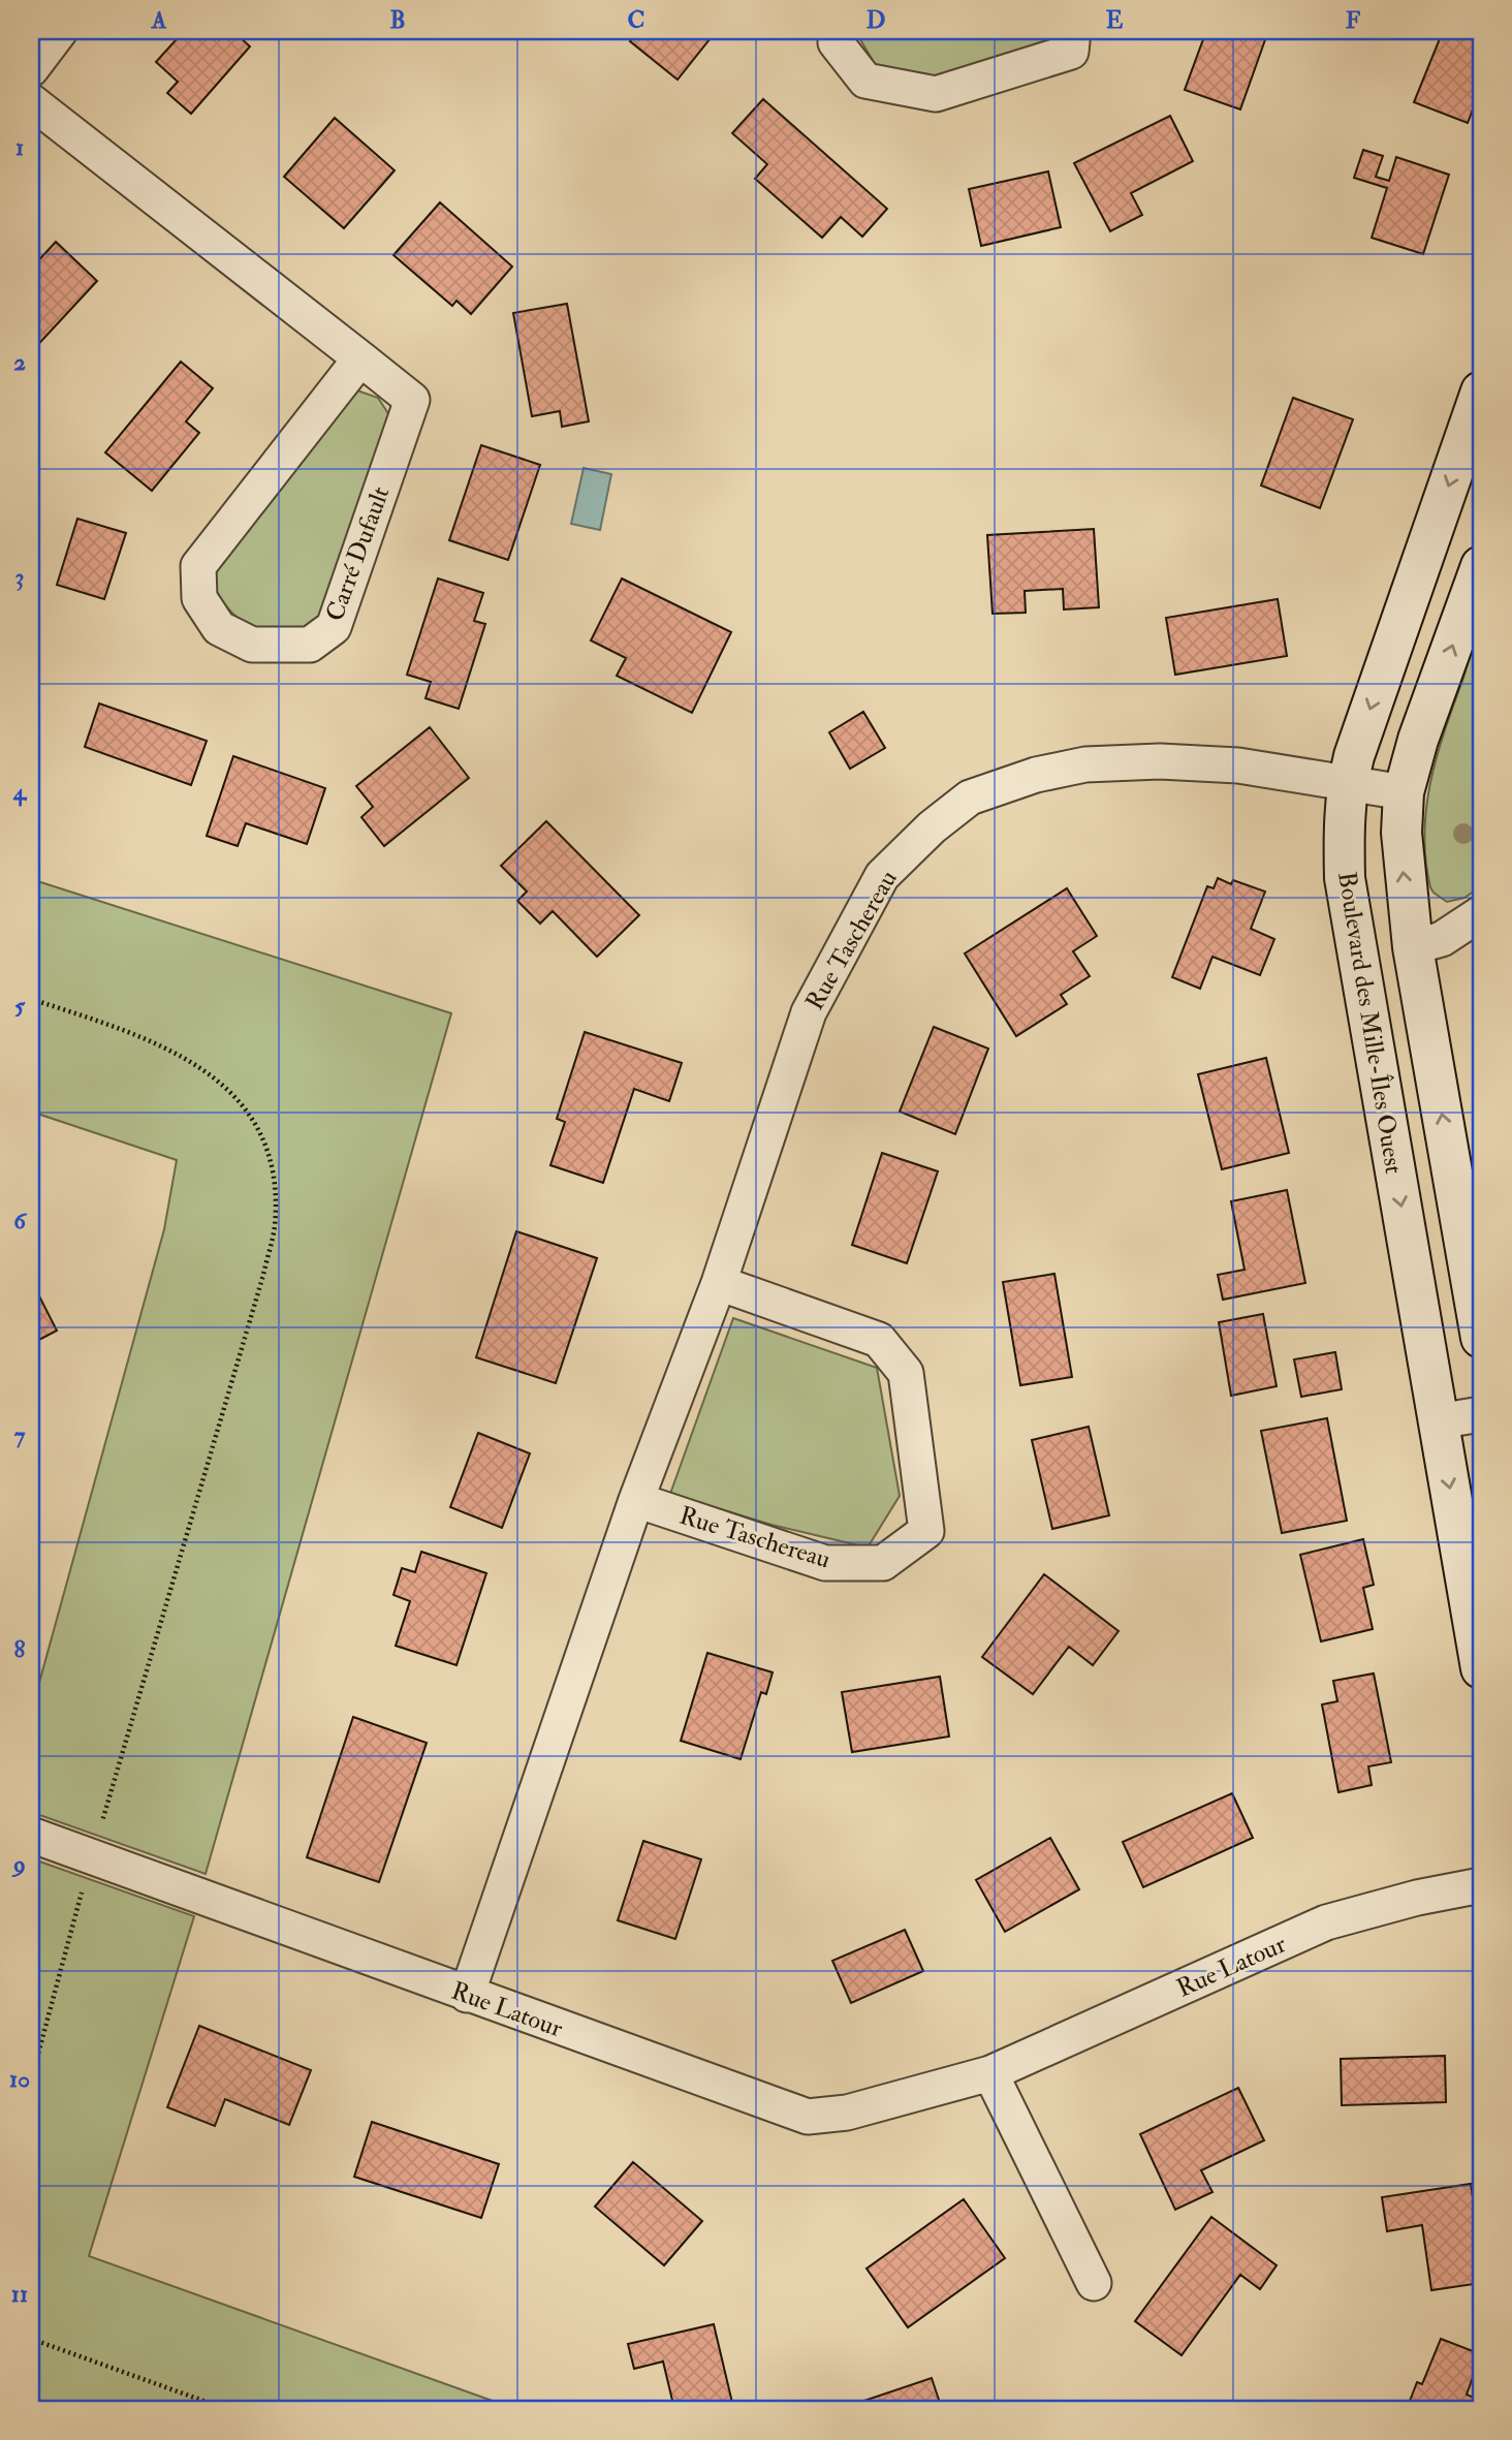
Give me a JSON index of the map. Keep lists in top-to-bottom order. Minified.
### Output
{"streets":{"street":["Carré Dufault","Rue Taschereau","Boulevard des Mille-Îles Ouest","Rue Latour"]},"crossings":[["Rue Taschereau","Boulevard des Mille-Îles Ouest"],["Rue Taschereau","Rue Latour"]],"grid":{"columns":["A","B","C","D","E","F"],"rows":["1","2","3","4","5","6","7","8","9","10","11"]}}
